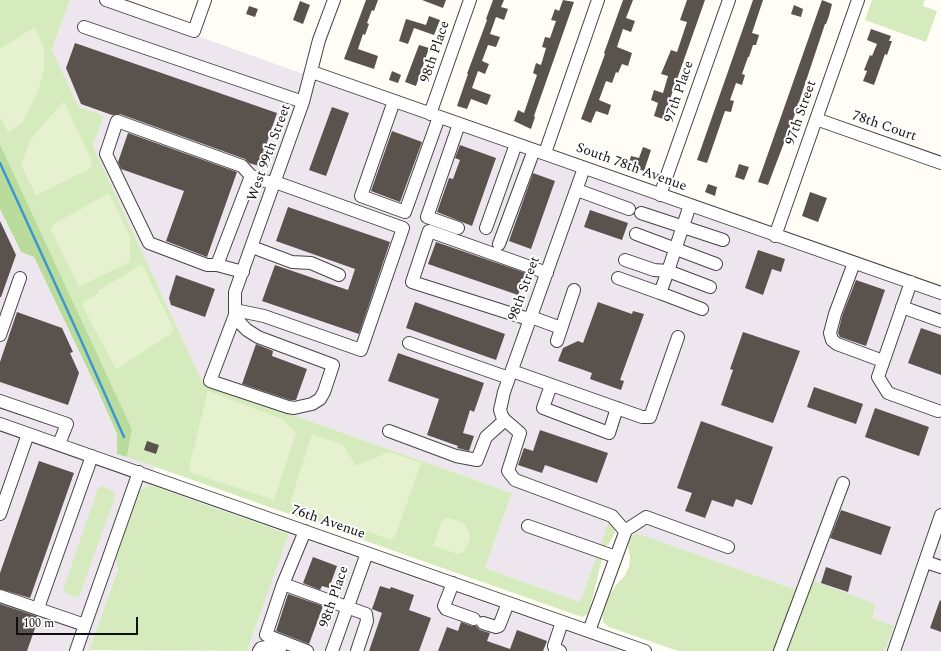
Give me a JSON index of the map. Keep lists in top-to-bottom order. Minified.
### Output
{"streets":{"street":["98th Place","97th Place","97th Street","78th Court","West 99th Street","South 78th Avenue","98th Street","76th Avenue"]},"crossings":[["98th Place","South 78th Avenue"],["98th Place","76th Avenue"],["97th Place","South 78th Avenue"],["97th Street","78th Court"],["97th Street","South 78th Avenue"],["West 99th Street","South 78th Avenue"],["South 78th Avenue","98th Street"]],"scale_bar":"100 m"}
